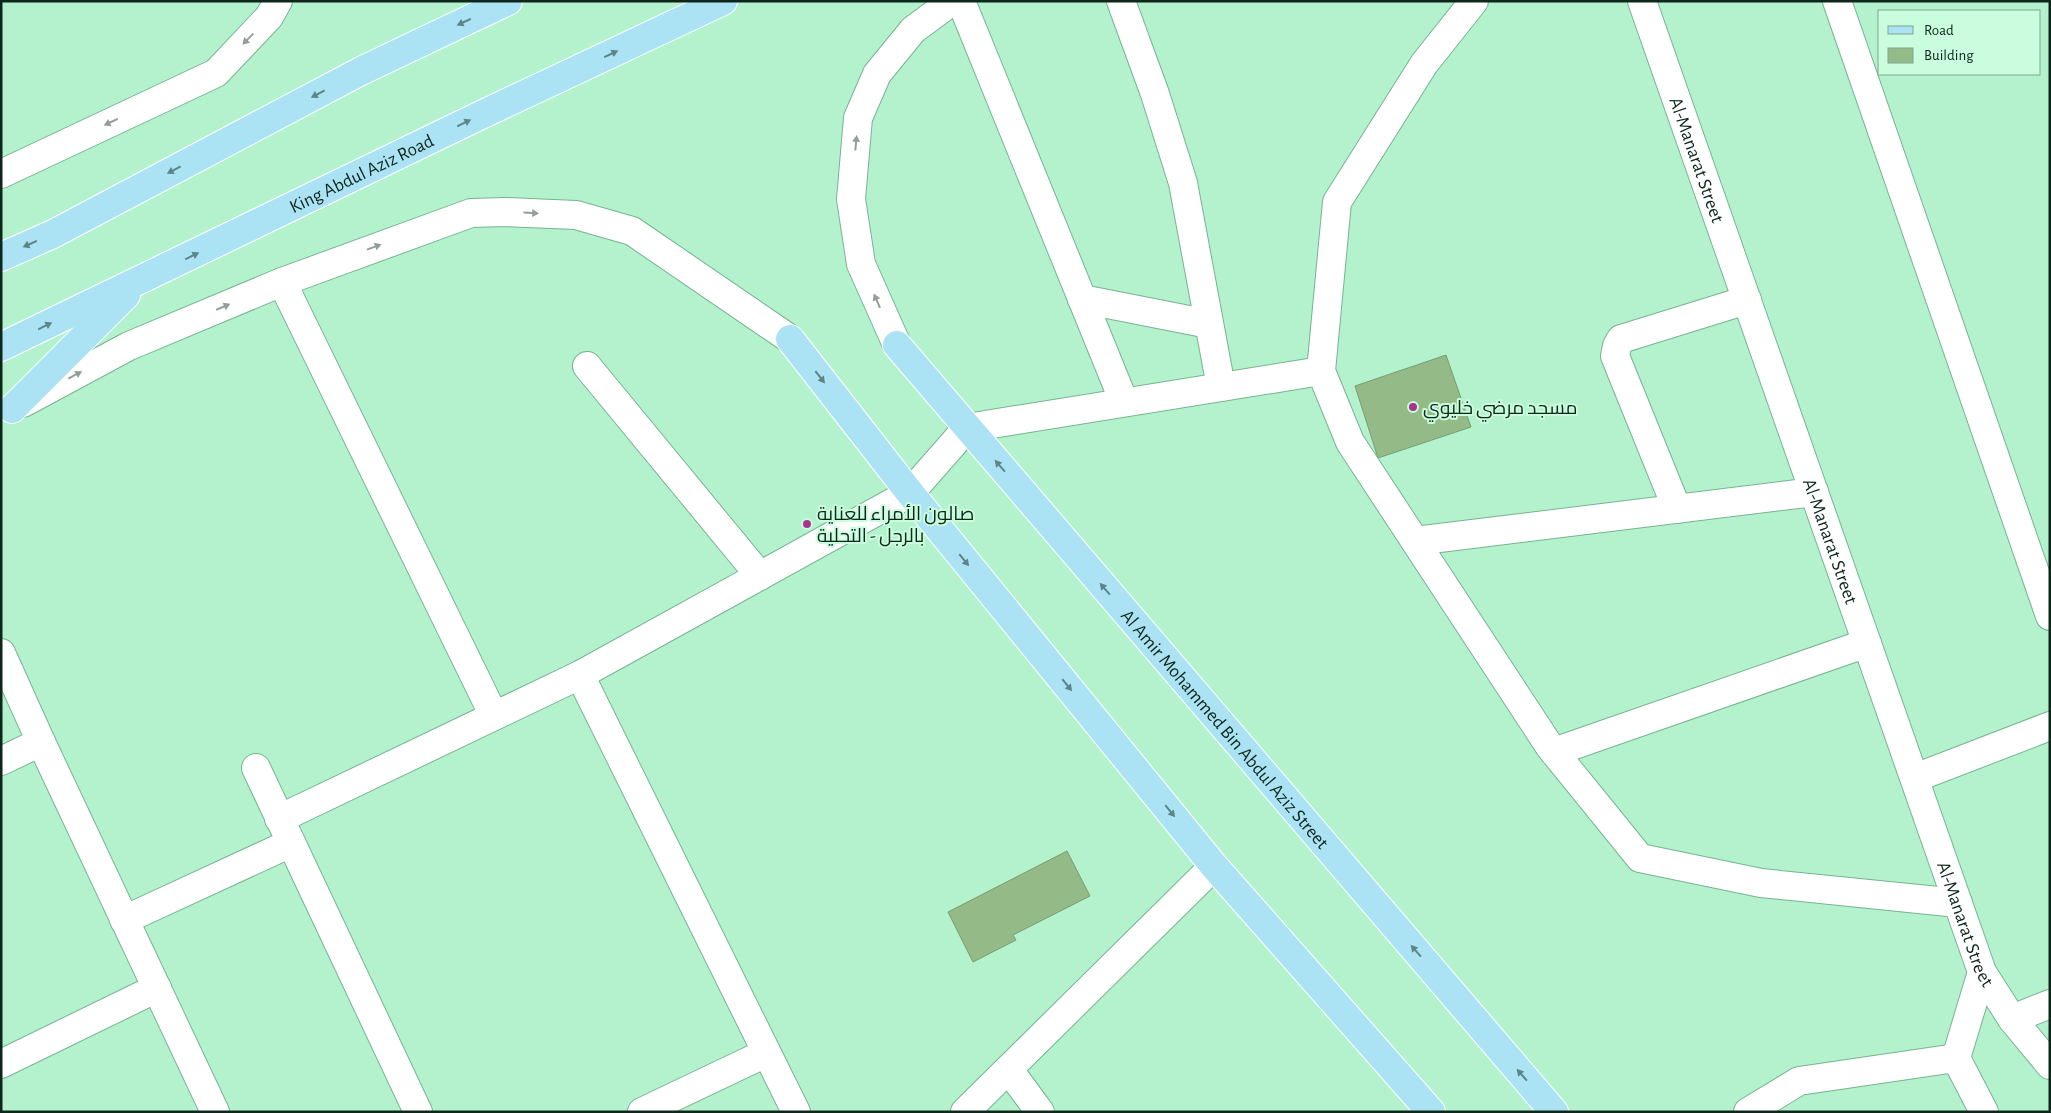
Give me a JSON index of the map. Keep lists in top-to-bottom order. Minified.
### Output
{"streets":{"main road":["King Abdul Aziz Road","Al Amir Mohammed Bin Abdul Aziz Street"],"street":["Al-Manarat Street"]},"places":["مسجد مرضي خليوي","صالون الأمراء للعناية بالرجل - التحلية"],"legend":["Road","Building"]}
